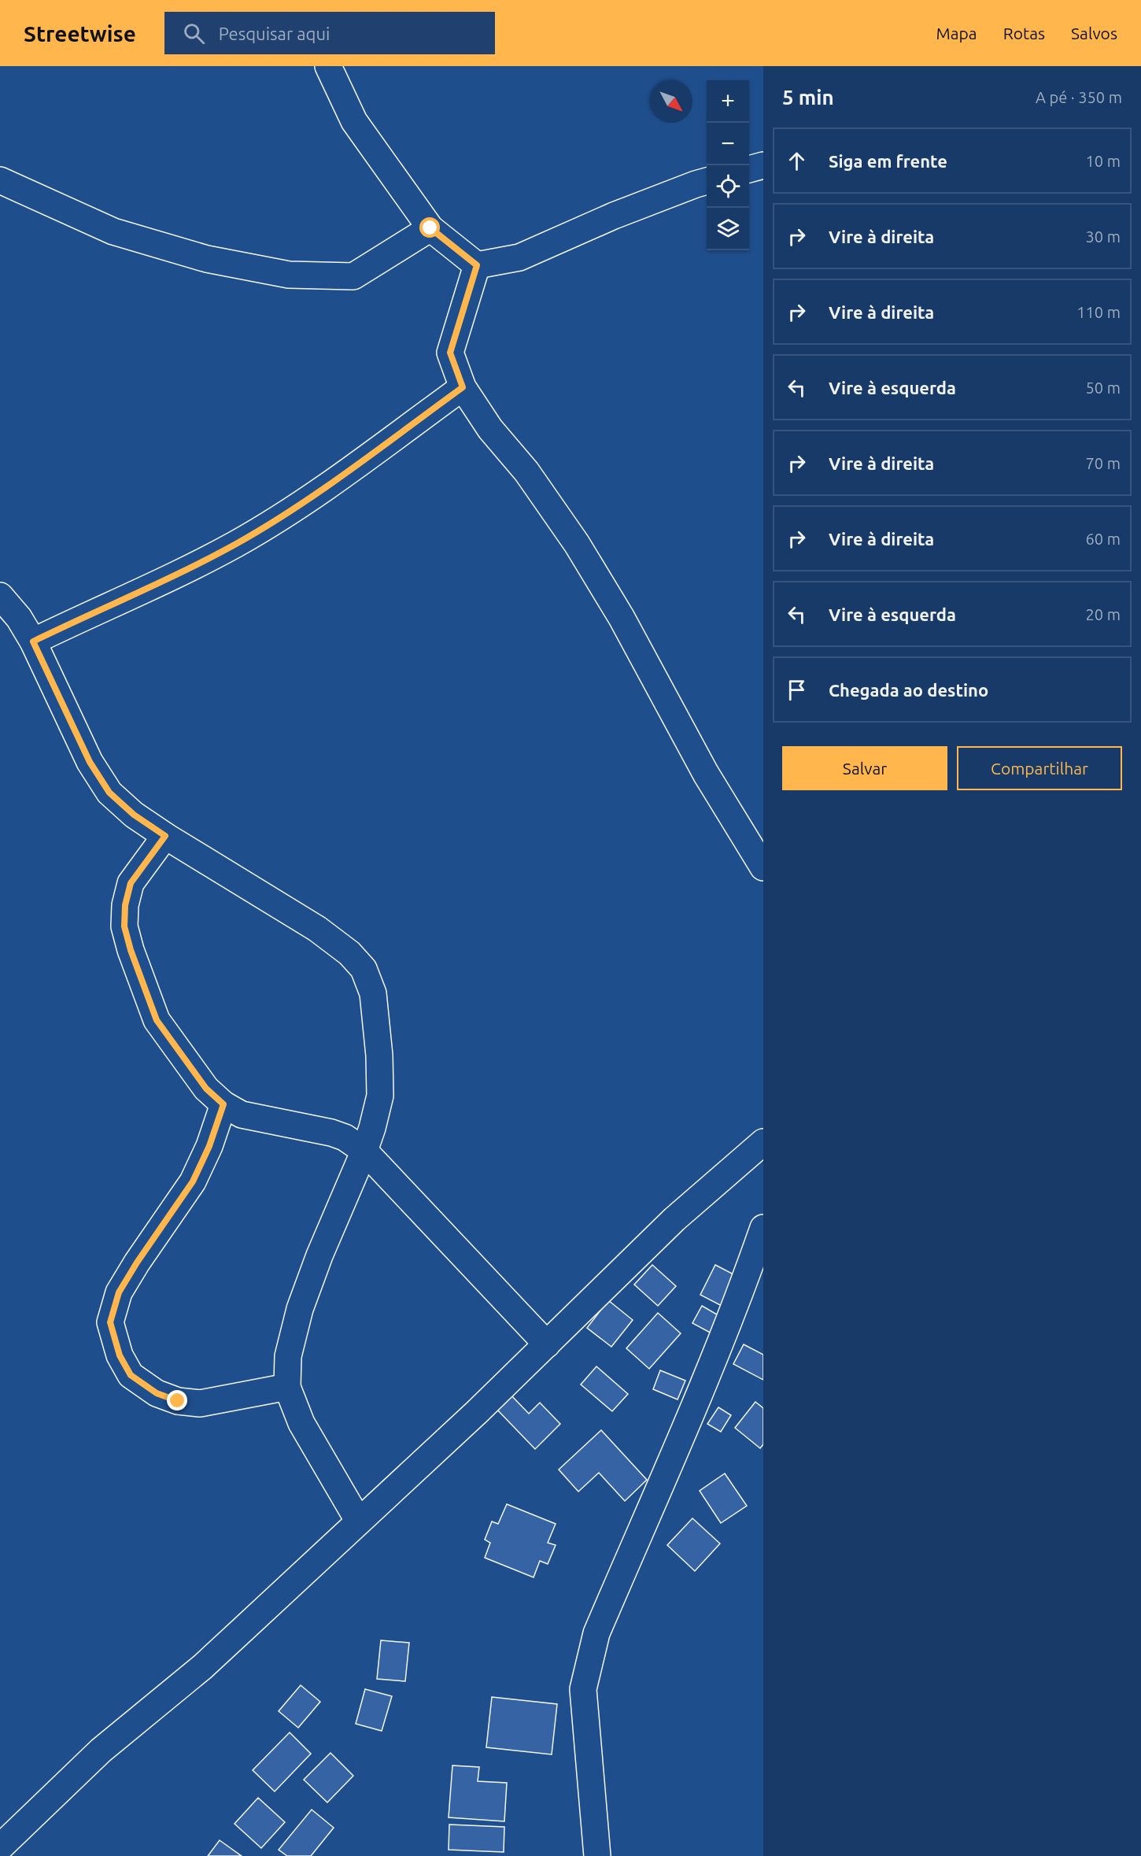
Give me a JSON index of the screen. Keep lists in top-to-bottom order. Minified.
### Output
{"north":"bottom right","page":{"header":"Streetwise","search":"Pesquisar aqui","nav":["Mapa","Rotas","Salvos"],"heading":["5 min","A pé · 350 m"],"map_buttons":["+","−"],"list":[["Siga em frente","10 m"],["Vire à direita","30 m"],["Vire à direita","110 m"],["Vire à esquerda","50 m"],["Vire à direita","70 m"],["Vire à direita","60 m"],["Vire à esquerda","20 m"],"Chegada ao destino"],"buttons":["Salvar","Compartilhar"]}}
